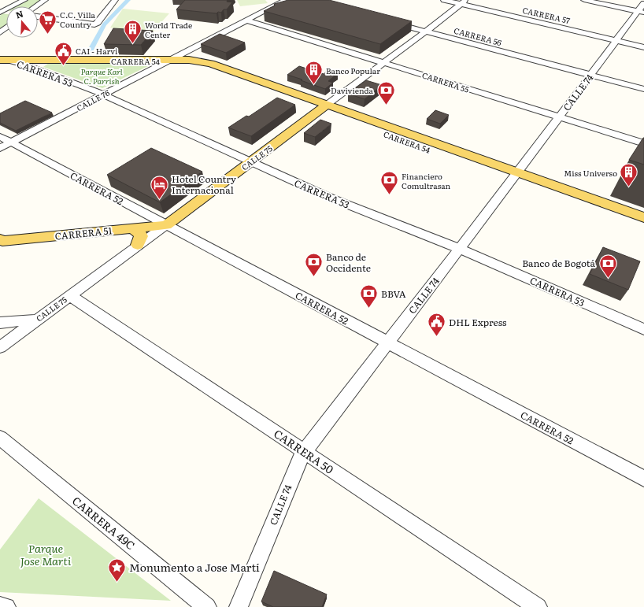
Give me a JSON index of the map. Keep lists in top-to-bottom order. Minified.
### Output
{"streets":{"main road":["CARRERA 54","CALLE 75","CARRERA 51"],"street":["CARRERA 57","CARRERA 56","CARRERA 53","CARRERA 55","CALLE 74","CALLE 76","CARRERA 52","CARRERA 50","CARRERA 49C"]},"crossings":[["CARRERA 57","CALLE 74"],["CARRERA 57","CALLE 75"],["CARRERA 56","CALLE 74"],["CARRERA 56","CALLE 75"],["CARRERA 54","CARRERA 53"],["CARRERA 54","CALLE 74"],["CARRERA 54","CALLE 76"],["CARRERA 54","CALLE 75"],["CARRERA 53","CALLE 74"],["CARRERA 53","CALLE 76"],["CARRERA 53","CALLE 75"],["CARRERA 55","CALLE 74"],["CARRERA 55","CALLE 76"],["CARRERA 55","CALLE 75"],["CALLE 74","CARRERA 52"],["CALLE 74","CARRERA 50"],["CALLE 76","CARRERA 52"],["CALLE 75","CARRERA 52"],["CALLE 75","CARRERA 51"],["CALLE 75","CARRERA 50"],["CARRERA 52","CARRERA 51"]],"parks":["Parque Karl C. Parrish","Parque Jose Marti"],"places":{"supermarket":["C.C. Villa Country"],"building":["World Trade Center","Banco Popular","Miss Universo"],"public building":["CAI - Harvi","DHL Express"],"bank":["Davivienda","Financiero Comultrasan","Banco de Occidente","Banco de Bogotá","BBVA"],"hotel":["Hotel Country Internacional"],"place":["Monumento a Jose Martí"]},"north":"top"}
